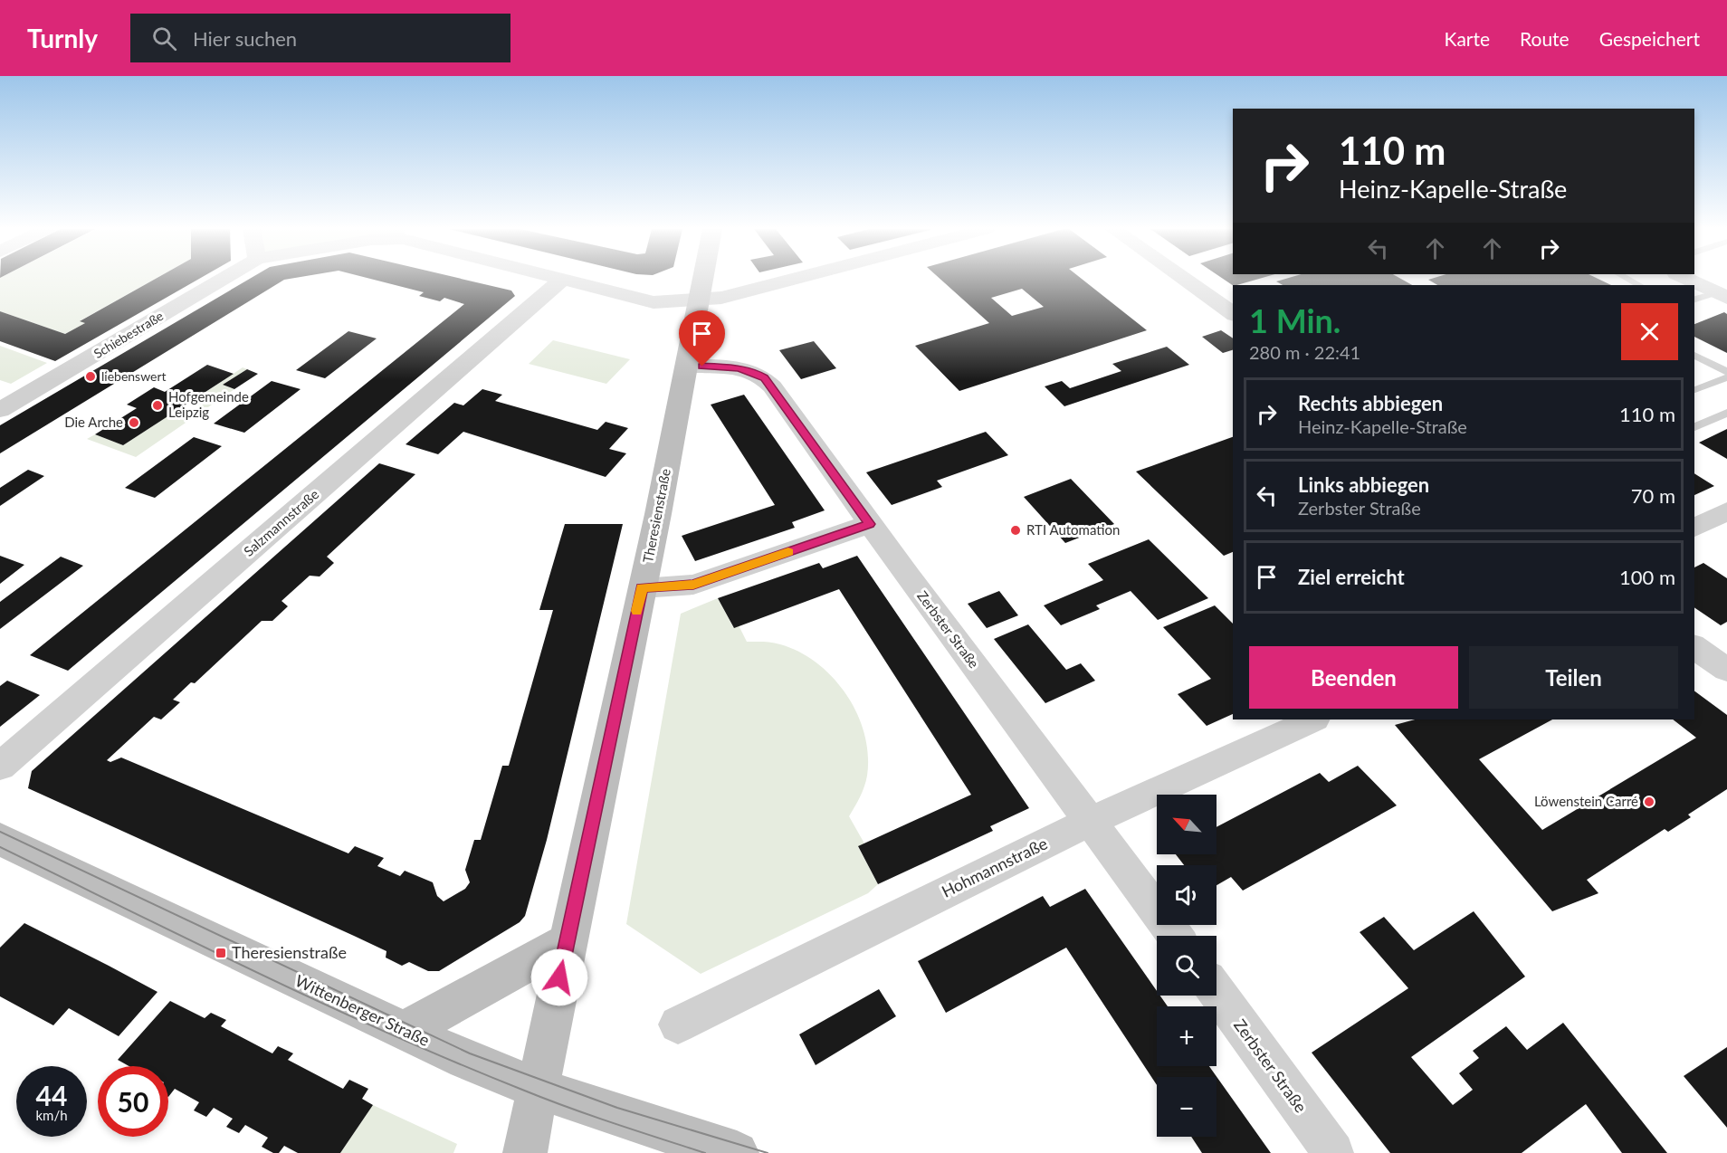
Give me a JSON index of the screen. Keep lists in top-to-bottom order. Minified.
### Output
{"streets":{"main road":["Theresienstraße","Wittenberger Straße"],"street":["Schiebestraße","Salzmannstraße","Zerbster Straße","Hohmannstraße"]},"crossings":[["Schiebestraße","Theresienstraße"],["Schiebestraße","Salzmannstraße"],["Theresienstraße","Zerbster Straße"],["Theresienstraße","Wittenberger Straße"],["Zerbster Straße","Hohmannstraße"]],"places":{"other":["liebenswert","Hofgemeinde Leipzig","Die Arche","RTI Automation","Löwenstein Carré"],"transit":["Theresienstraße"]},"north":"top left","page":{"header":"Turnly","search":"Hier suchen","nav":["Karte","Route","Gespeichert"],"turn":["110 m","Heinz-Kapelle-Straße"],"heading":["1 Min.","280 m · 22:41"],"list":[{"name":"Rechts abbiegen","note":"Heinz-Kapelle-Straße","value":"110 m"},{"name":"Links abbiegen","note":"Zerbster Straße","value":"70 m"},{"name":"Ziel erreicht","value":"100 m"}],"buttons":["Beenden","Teilen"],"map_buttons":["+","−"],"speed":"44 km/h","limit":"50"}}
